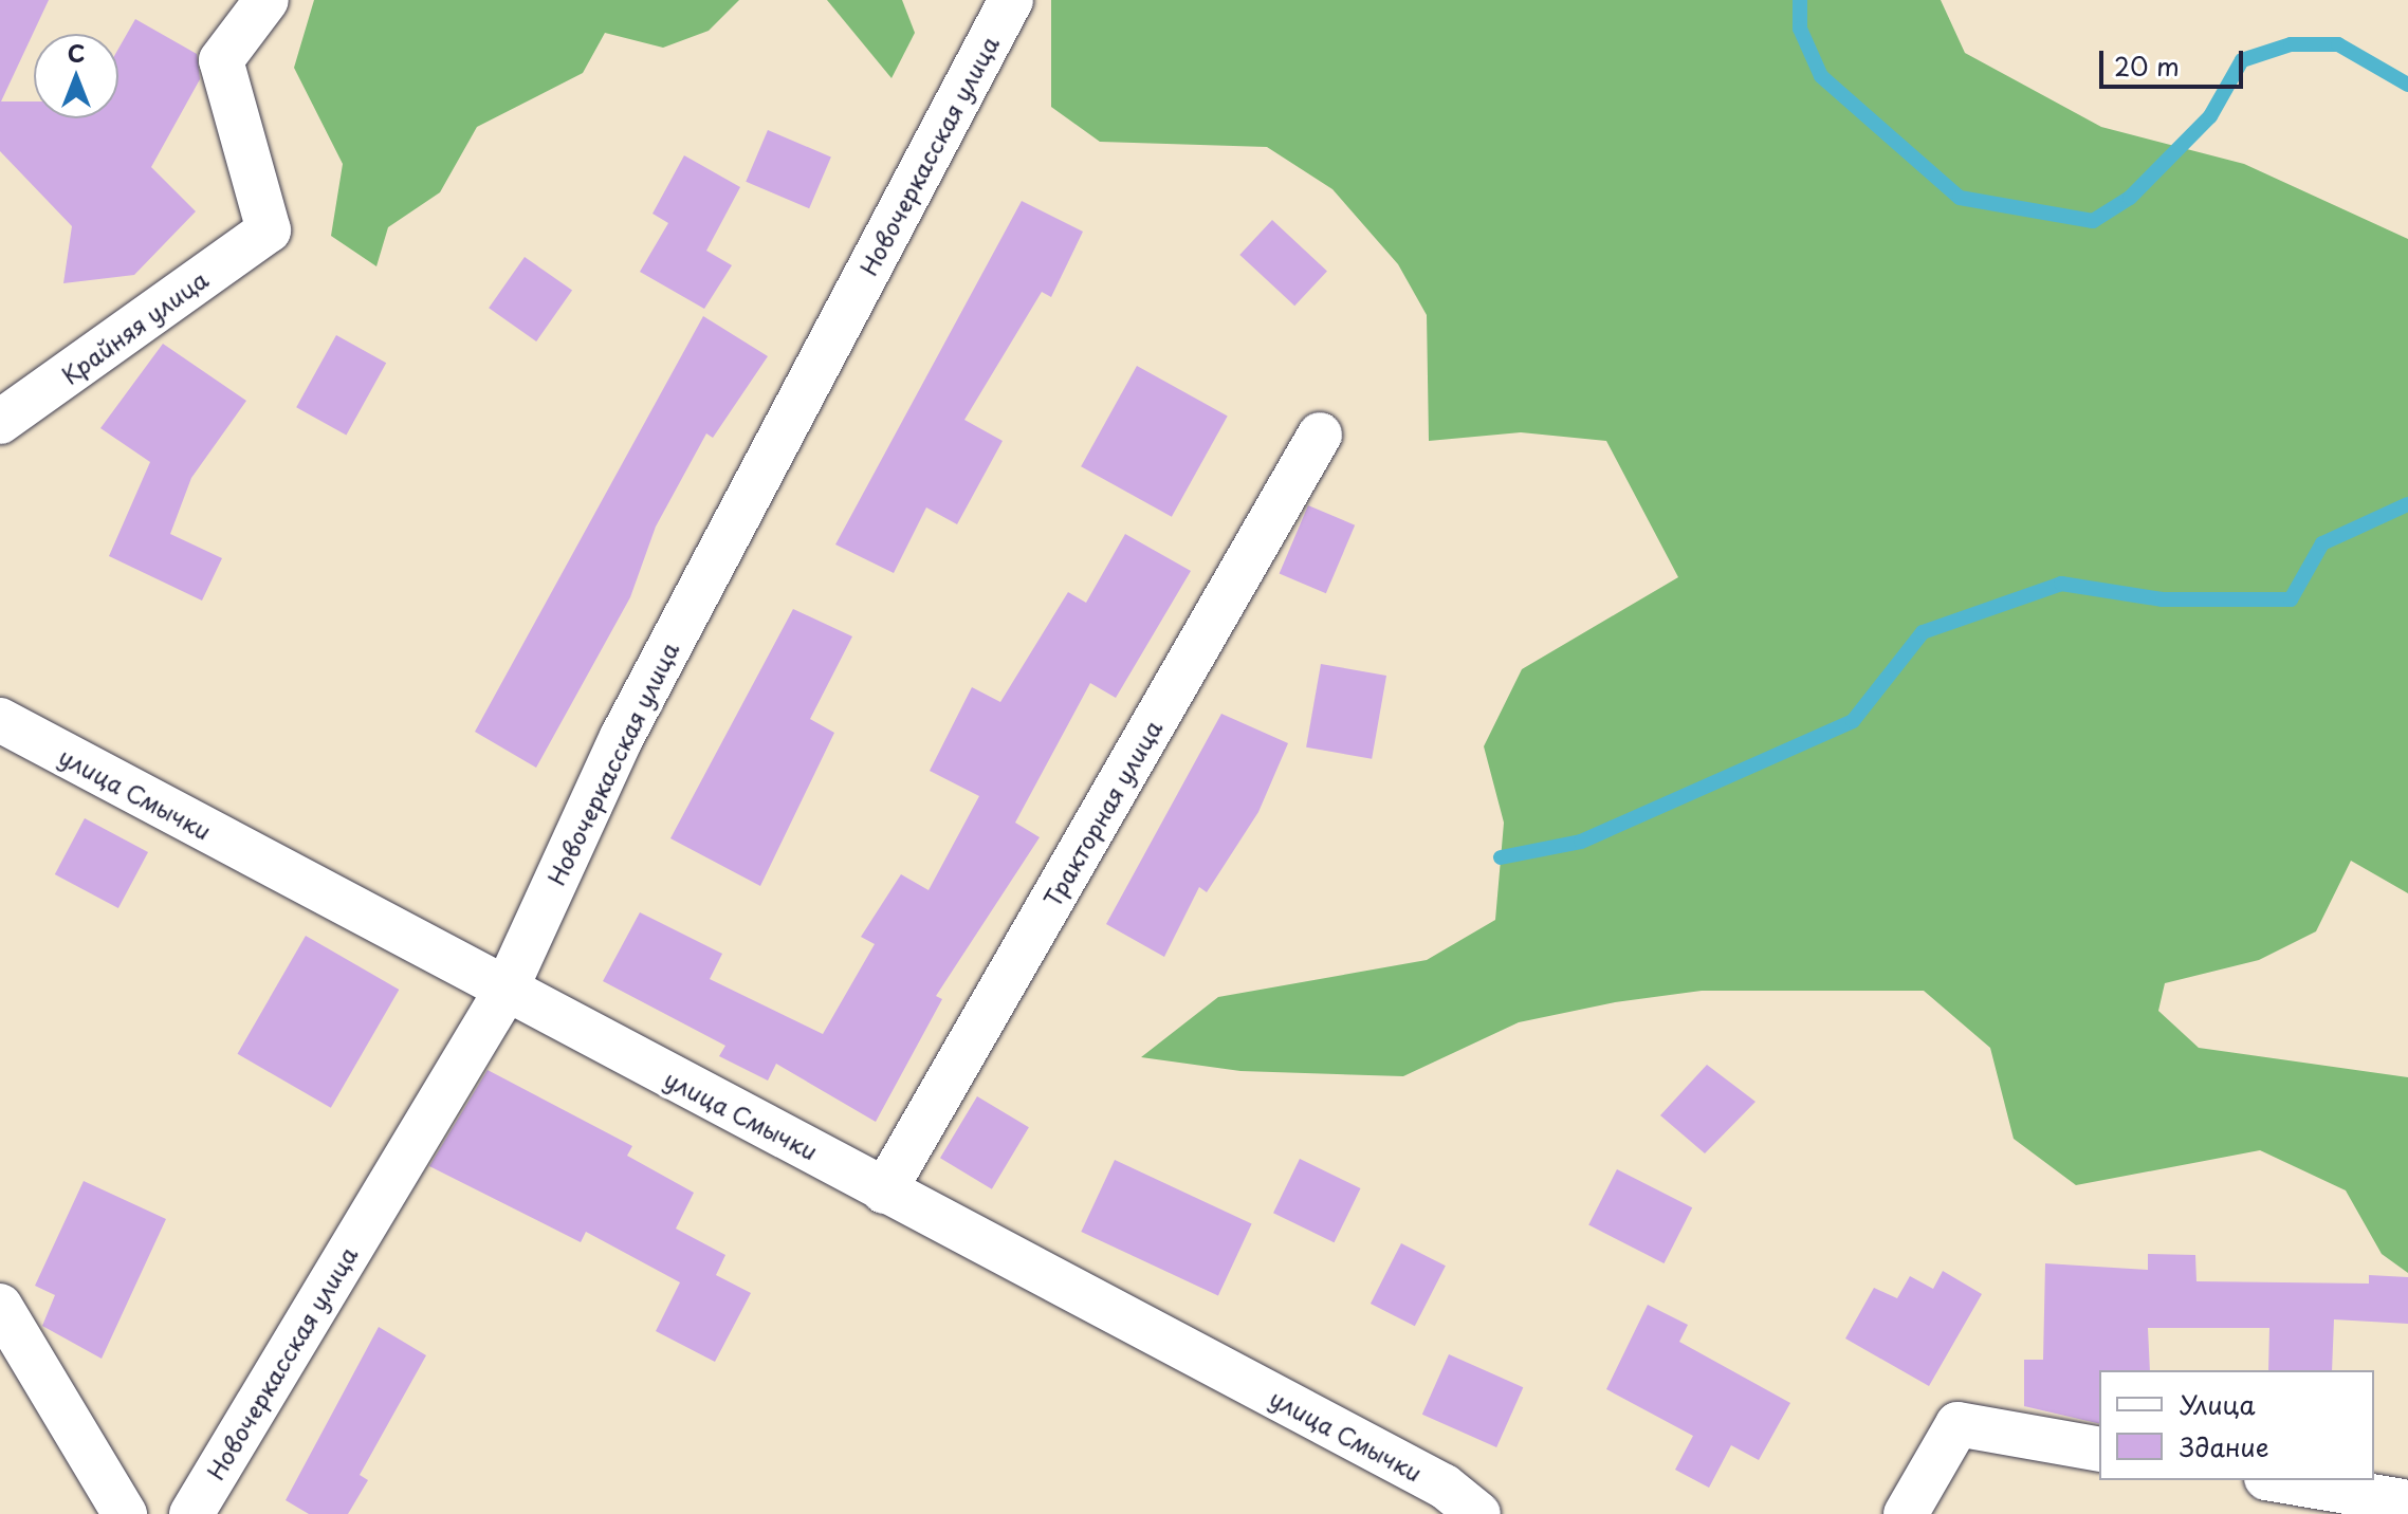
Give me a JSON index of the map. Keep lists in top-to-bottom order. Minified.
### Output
{"streets":{"street":["Новочеркасская улица","Крайняя улица","улица Смычки","Тракторная улица"]},"crossings":[["Новочеркасская улица","улица Смычки"],["улица Смычки","Тракторная улица"]],"legend":["Улица","Здание"],"scale_bar":"20 m","north":"top"}
